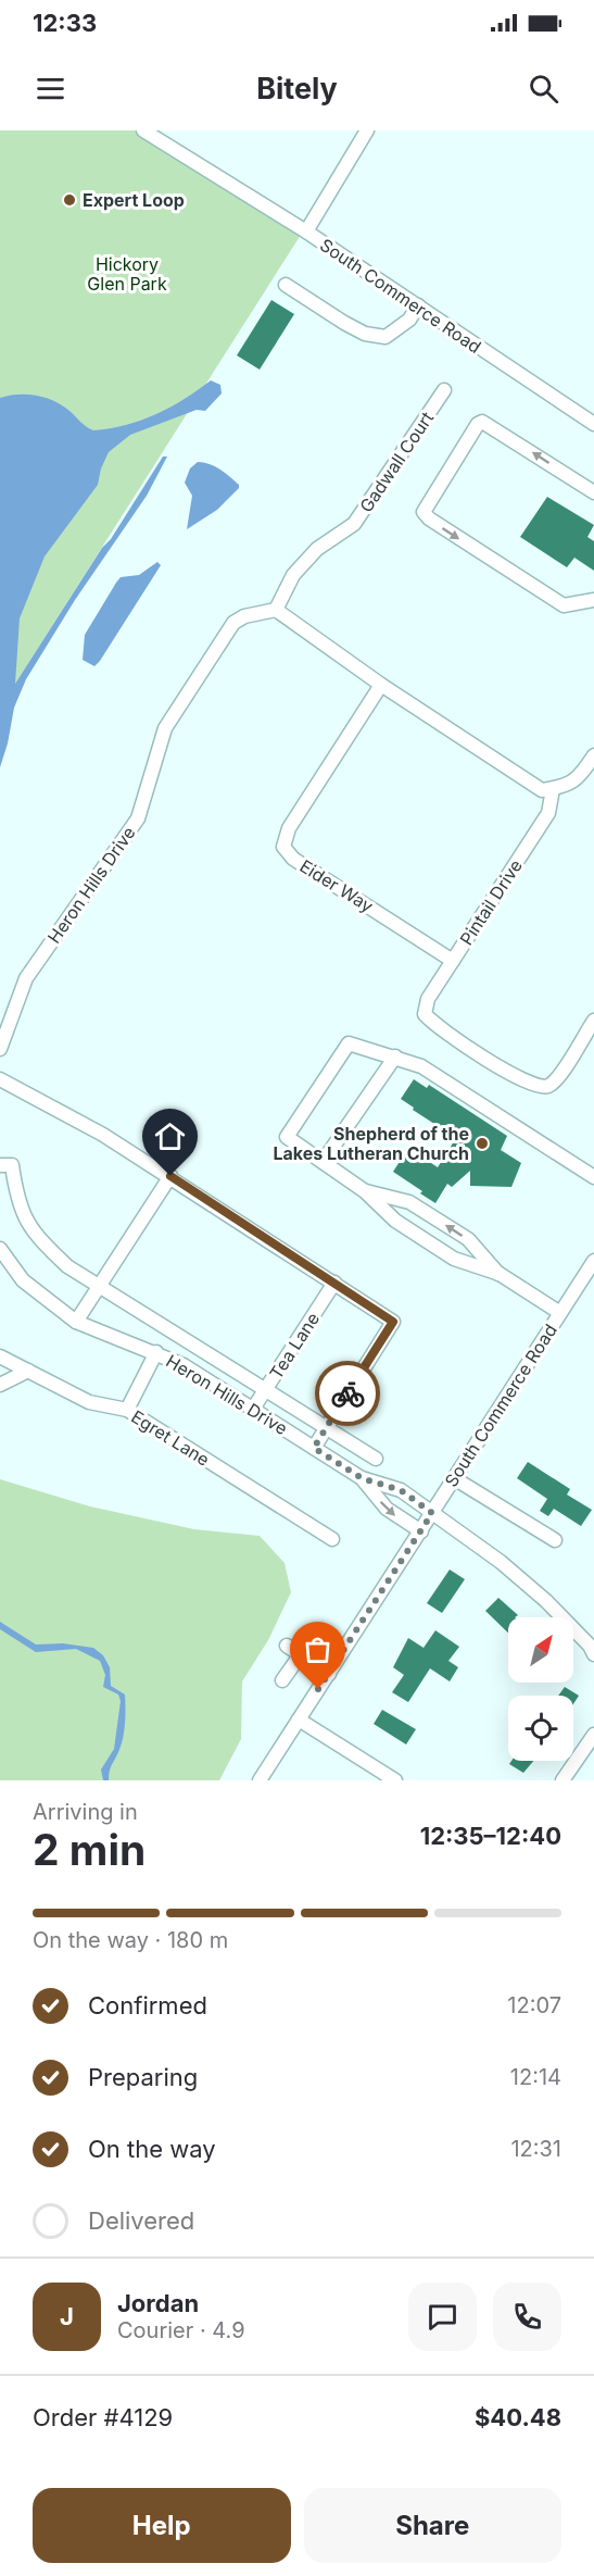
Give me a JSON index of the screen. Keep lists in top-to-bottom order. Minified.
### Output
{"streets":{"street":["South Commerce Road","Gadwall Court","Heron Hills Drive","Eider Way","Pintail Drive","Tea Lane","Egret Lane"]},"crossings":[["South Commerce Road","Heron Hills Drive"],["Gadwall Court","Heron Hills Drive"],["Heron Hills Drive","Tea Lane"],["Eider Way","Pintail Drive"]],"parks":["Hickory Glen Park"],"places":["Expert Loop","Shepherd of the Lakes Lutheran Church"],"north":"top right","page":{"status":"12:33","header":"Bitely","heading":["2 min","Arriving in","12:35–12:40"],"panel":["Jordan","Courier · 4.9","Order #4129","$40.48"],"bar":"On the way · 180 m","list":[["Confirmed","12:07"],["Preparing","12:14"],["On the way","12:31"],"Delivered"],"round":"J","buttons":["Help","Share"]}}
